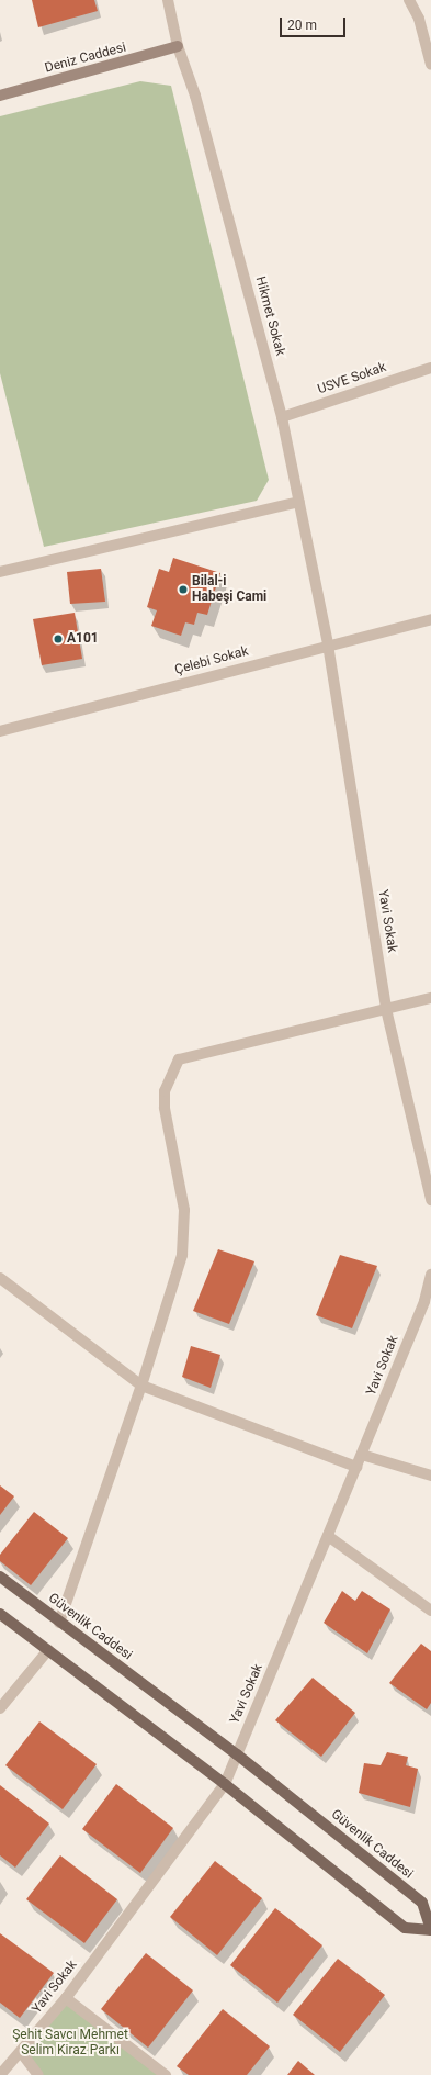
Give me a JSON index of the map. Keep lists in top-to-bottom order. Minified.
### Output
{"streets":{"main road":["Güvenlik Caddesi"],"street":["Deniz Caddesi","Hikmet Sokak","USVE Sokak","Çelebi Sokak","Yavi Sokak"]},"crossings":[["Deniz Caddesi","Hikmet Sokak"],["Hikmet Sokak","USVE Sokak"],["Hikmet Sokak","Çelebi Sokak"],["Hikmet Sokak","Yavi Sokak"],["Çelebi Sokak","Yavi Sokak"],["Yavi Sokak","Güvenlik Caddesi"]],"parks":["Şehit Savcı Mehmet Selim Kiraz Parkı"],"places":["Bilal-i Habeşi Cami","A101"],"scale_bar":"20 m"}
